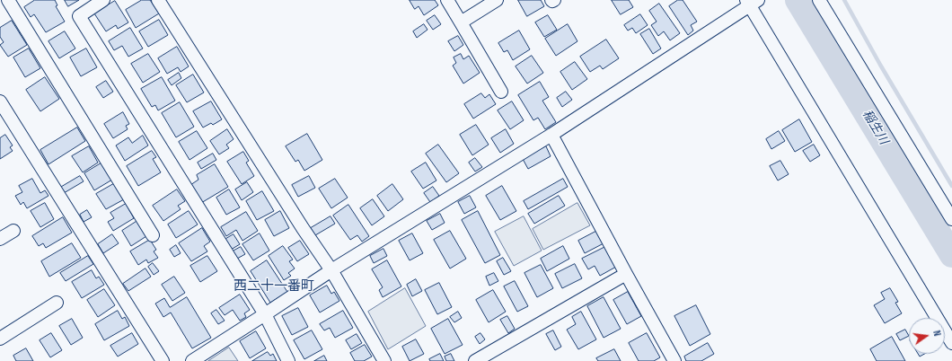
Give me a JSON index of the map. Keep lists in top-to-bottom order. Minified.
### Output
{"districts":["西二十一番町"],"water":["稲生川"],"north":"right"}
